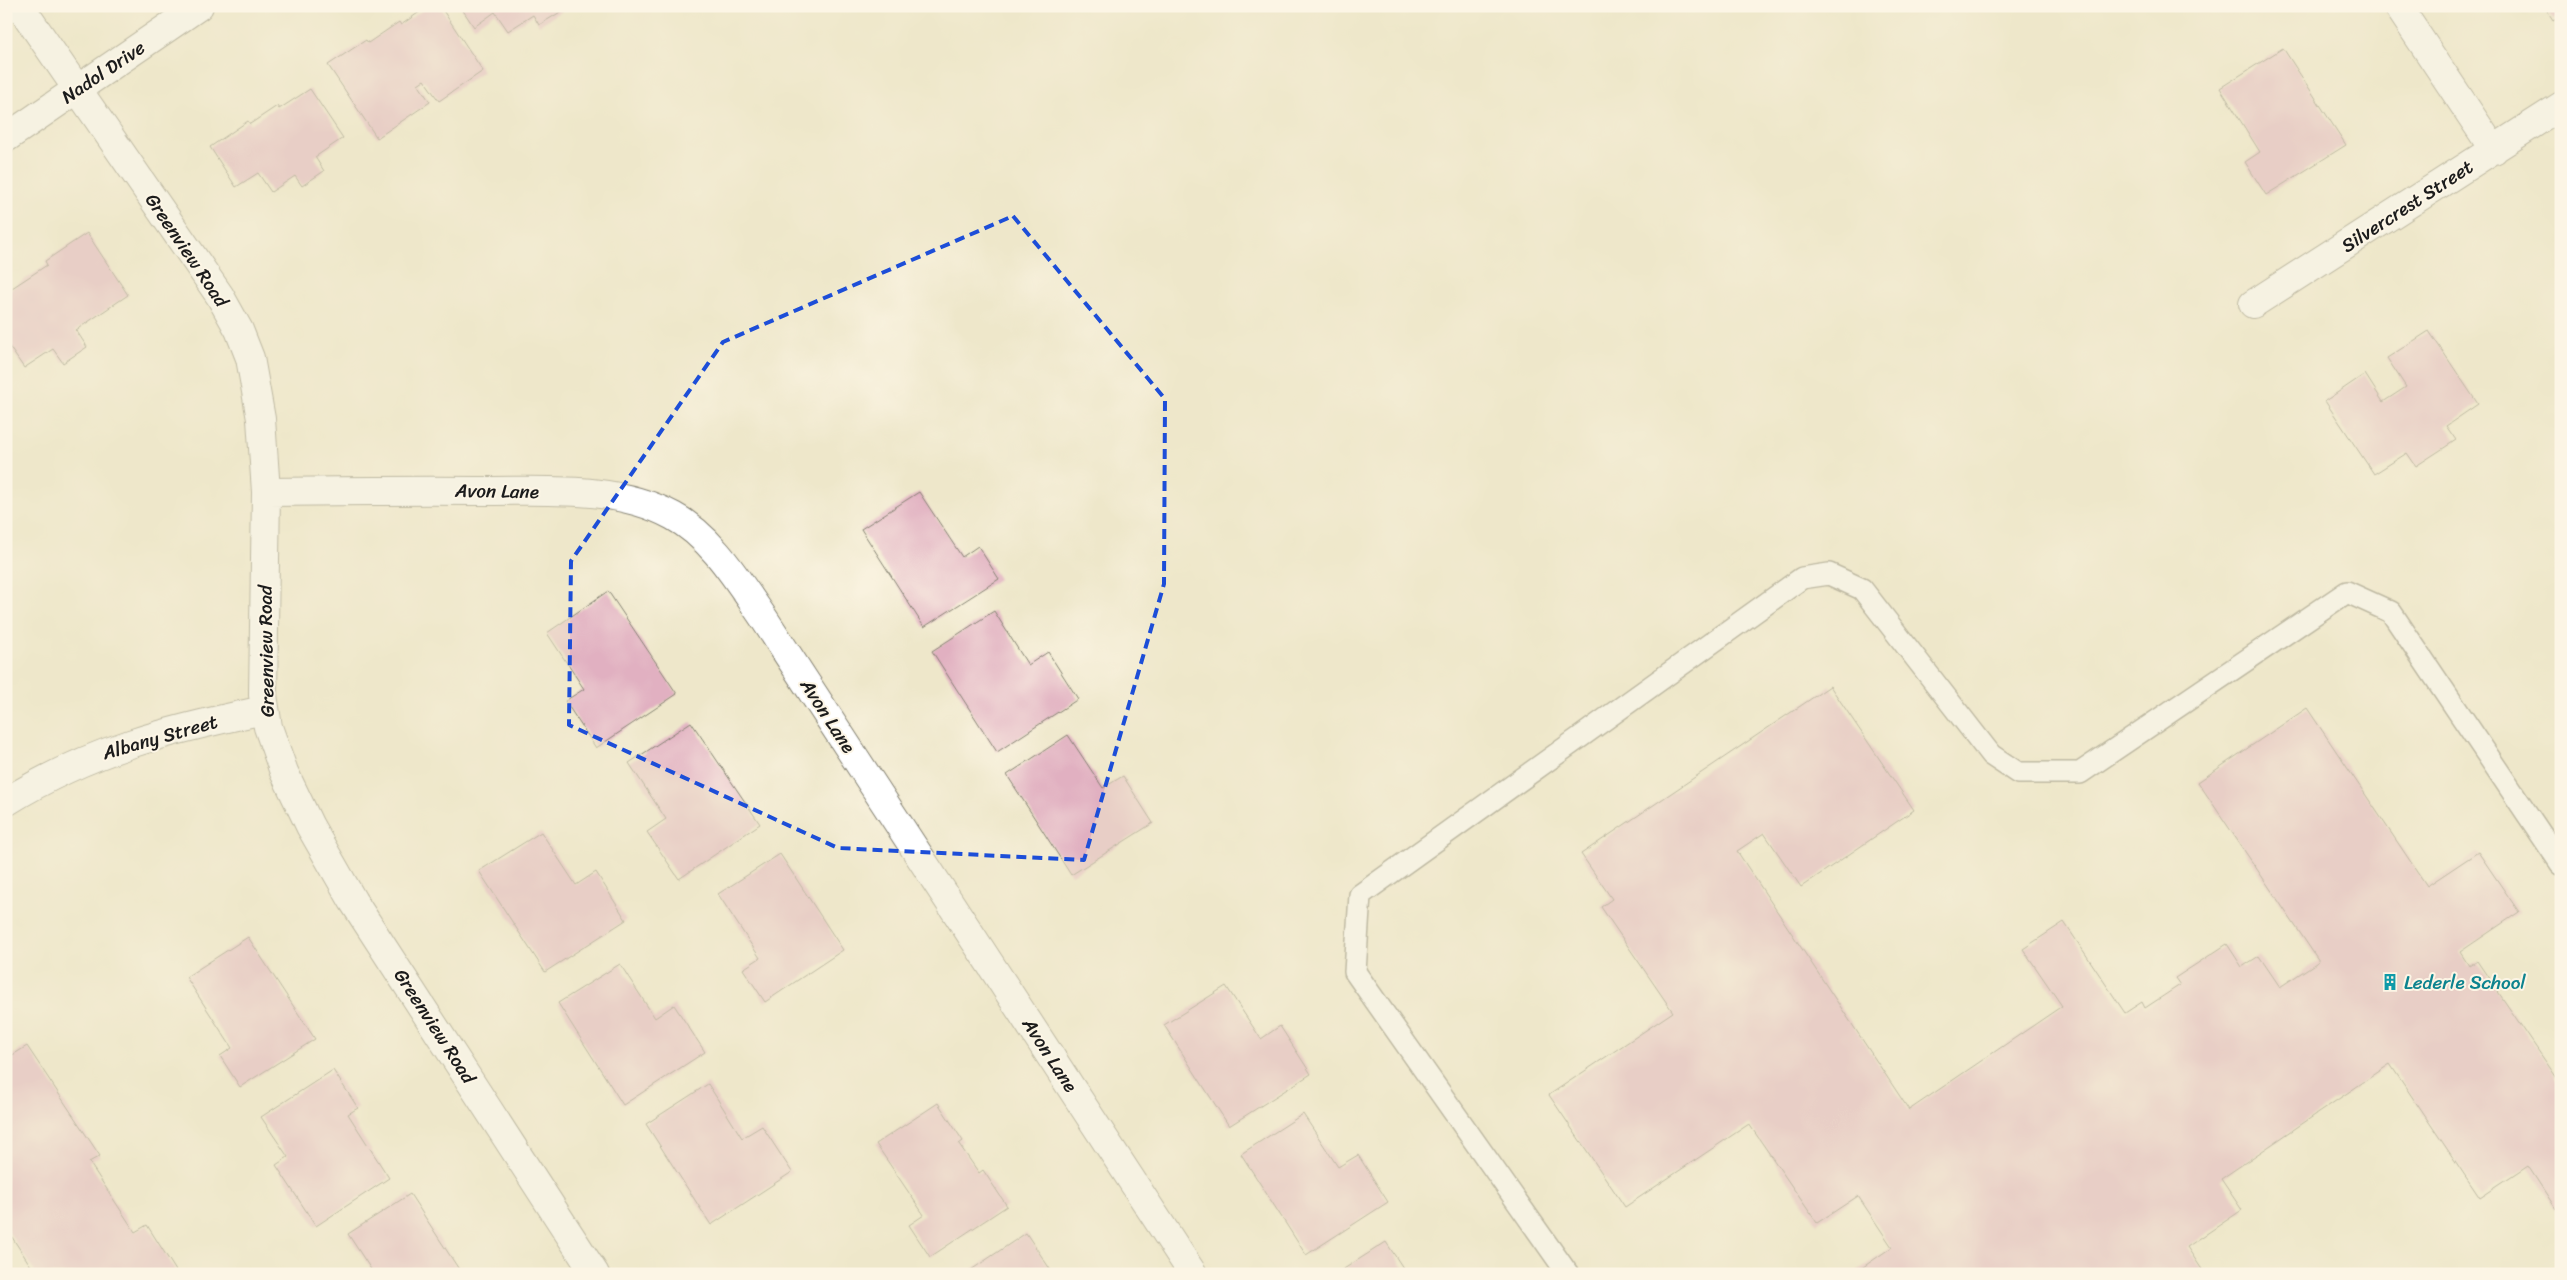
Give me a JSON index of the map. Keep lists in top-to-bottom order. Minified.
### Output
{"streets":{"street":["Nadol Drive","Silvercrest Street","Greenview Road","Avon Lane","Albany Street"]},"crossings":[["Nadol Drive","Greenview Road"],["Greenview Road","Avon Lane"],["Greenview Road","Albany Street"]],"places":{"building":["Lederle School"]}}
